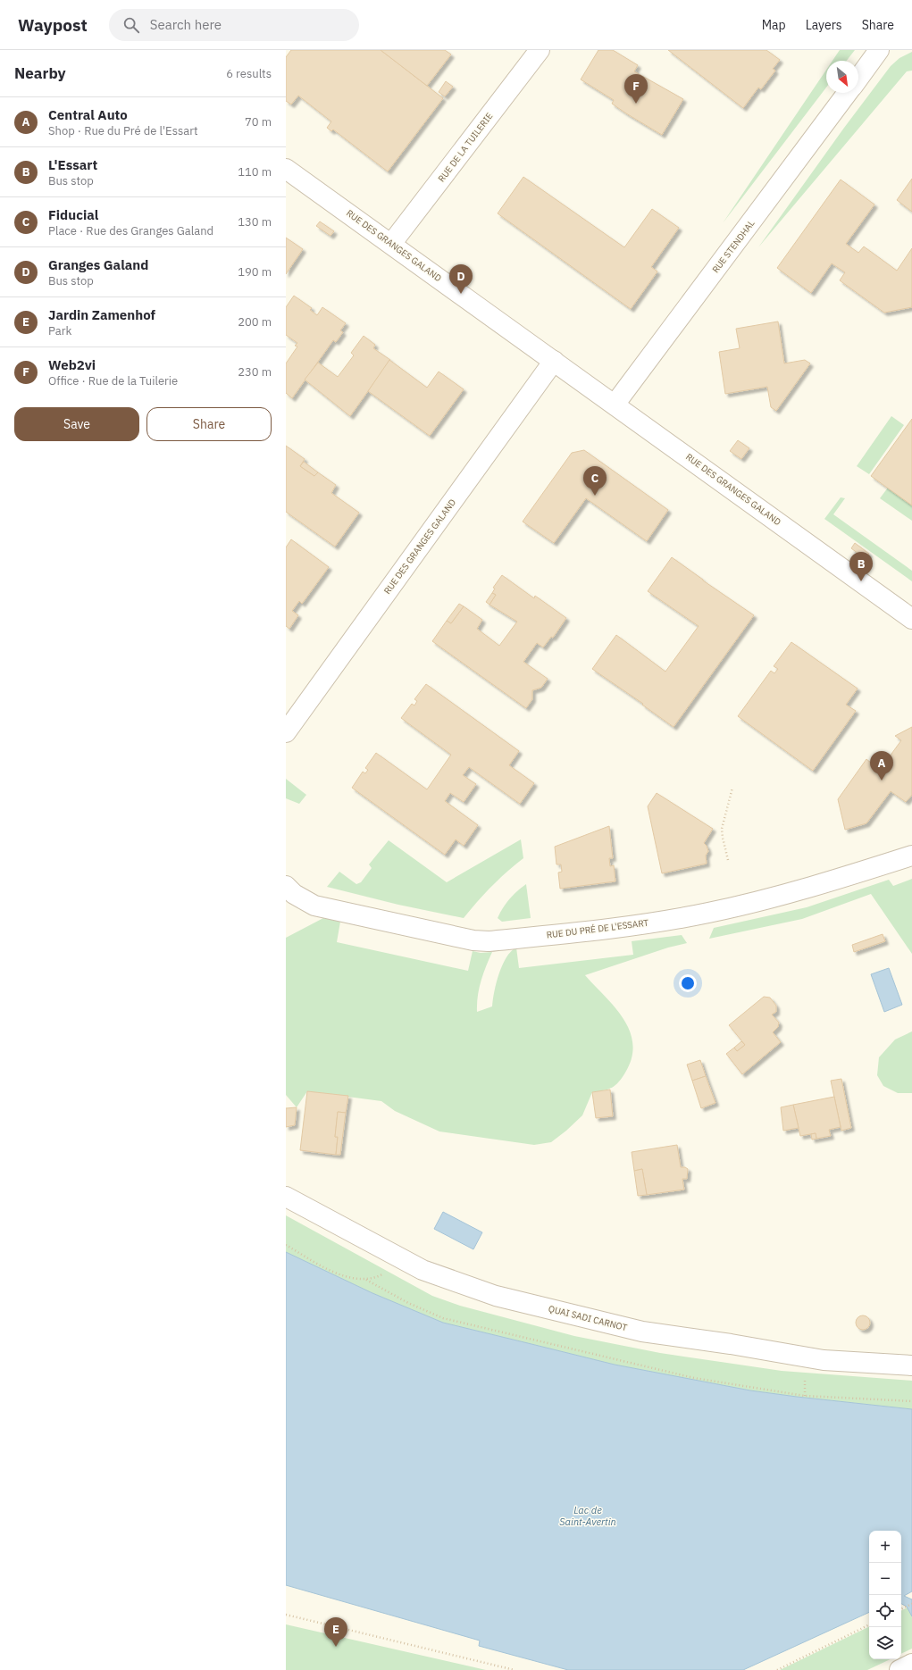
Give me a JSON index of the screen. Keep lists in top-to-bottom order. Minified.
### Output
{"streets":{"street":["RUE DE LA TUILERIE","RUE DES GRANGES GALAND","RUE STENDHAL","RUE DU PRÉ DE L'ESSART","QUAI SADI CARNOT"]},"crossings":[["RUE DE LA TUILERIE","RUE DES GRANGES GALAND"],["RUE DES GRANGES GALAND","RUE STENDHAL"]],"water":["Lac de Saint-Avertin"],"north":"bottom right","page":{"header":"Waypost","search":"Search here","nav":["Map","Layers","Share"],"heading":["Nearby","6 results"],"pins":["F","D","C","B","A","E"],"list":[{"mark":"A","name":"Central Auto","note":"Shop · Rue du Pré de l'Essart","value":"70 m"},{"mark":"B","name":"L'Essart","note":"Bus stop","value":"110 m"},{"mark":"C","name":"Fiducial","note":"Place · Rue des Granges Galand","value":"130 m"},{"mark":"D","name":"Granges Galand","note":"Bus stop","value":"190 m"},{"mark":"E","name":"Jardin Zamenhof","note":"Park","value":"200 m"},{"mark":"F","name":"Web2vi","note":"Office · Rue de la Tuilerie","value":"230 m"}],"buttons":["Save","Share"],"map_buttons":["+","−"]}}
